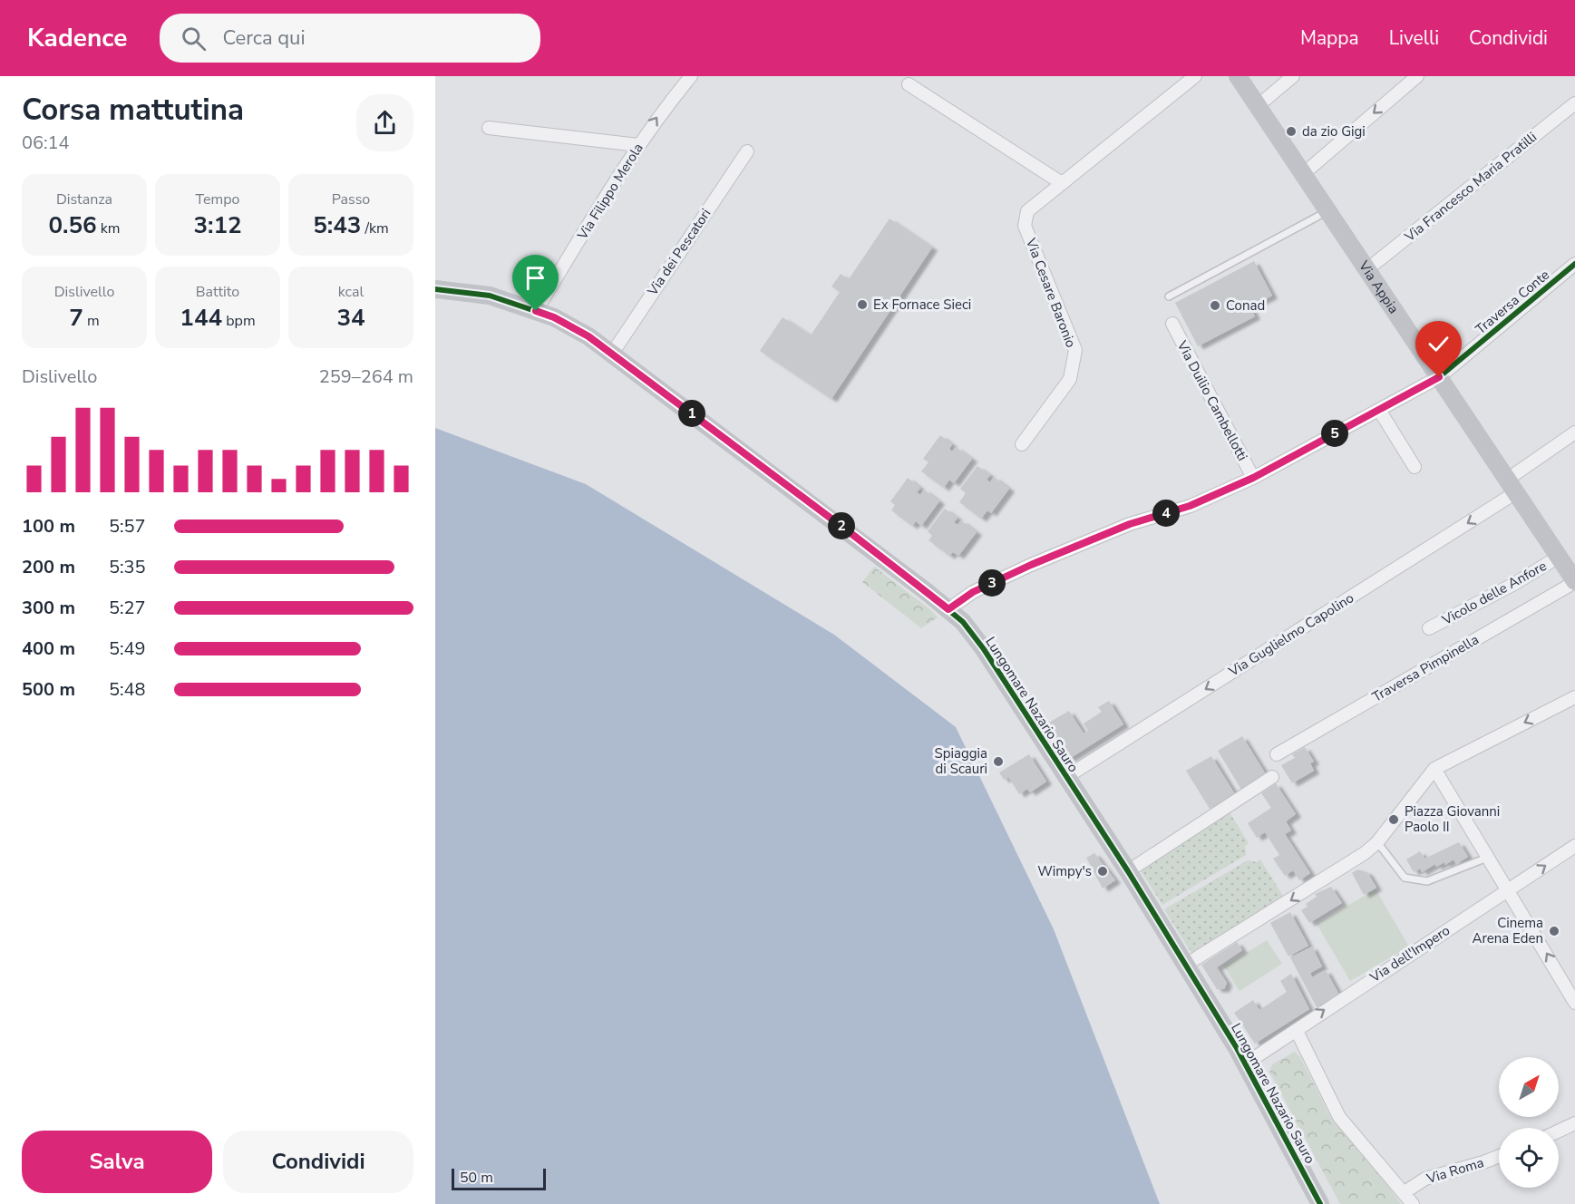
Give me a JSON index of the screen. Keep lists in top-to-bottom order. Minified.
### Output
{"streets":{"street":["Via Francesco Maria Pratilli","Via Filippo Merola","Via dei Pescatori","Via Appia","Via Cesare Baronio","Traversa Conte","Via Duilio Cambellotti","Vicolo delle Anfore","Via Guglielmo Capolino","Traversa Pimpinella","Lungomare Nazario Sauro","Via dell'Impero","Via Roma"]},"crossings":[["Via Francesco Maria Pratilli","Via Appia"],["Via Filippo Merola","Lungomare Nazario Sauro"],["Via dei Pescatori","Lungomare Nazario Sauro"],["Via Appia","Traversa Conte"],["Via Appia","Vicolo delle Anfore"],["Via Appia","Via Guglielmo Capolino"],["Via Appia","Traversa Pimpinella"],["Traversa Conte","Via Duilio Cambellotti"],["Traversa Conte","Lungomare Nazario Sauro"],["Via Guglielmo Capolino","Lungomare Nazario Sauro"],["Lungomare Nazario Sauro","Via dell'Impero"]],"one_way":["Via Guglielmo Capolino","Via dell'Impero"],"places":["da zio Gigi","Ex Fornace Sieci","Conad","Spiaggia di Scauri","Piazza Giovanni Paolo II","Wimpy's","Cinema Arena Eden"],"scale_bar":"50 m","north":"top right","page":{"header":"Kadence","search":"Cerca qui","nav":["Mappa","Livelli","Condividi"],"heading":["Corsa mattutina","06:14"],"stats":[["Distanza","0.56 km"],["Tempo","3:12"],["Passo","5:43 /km"],["Dislivello","7 m"],["Battito","144 bpm"],["kcal","34"]],"chart":["Dislivello","259–264 m"],"pins":["1","5","4","2","3"],"list":[{"name":"100 m","note":"5:57"},{"name":"200 m","note":"5:35"},{"name":"300 m","note":"5:27"},{"name":"400 m","note":"5:49"},{"name":"500 m","note":"5:48"}],"buttons":["Salva","Condividi"],"scale":"50 m"}}
